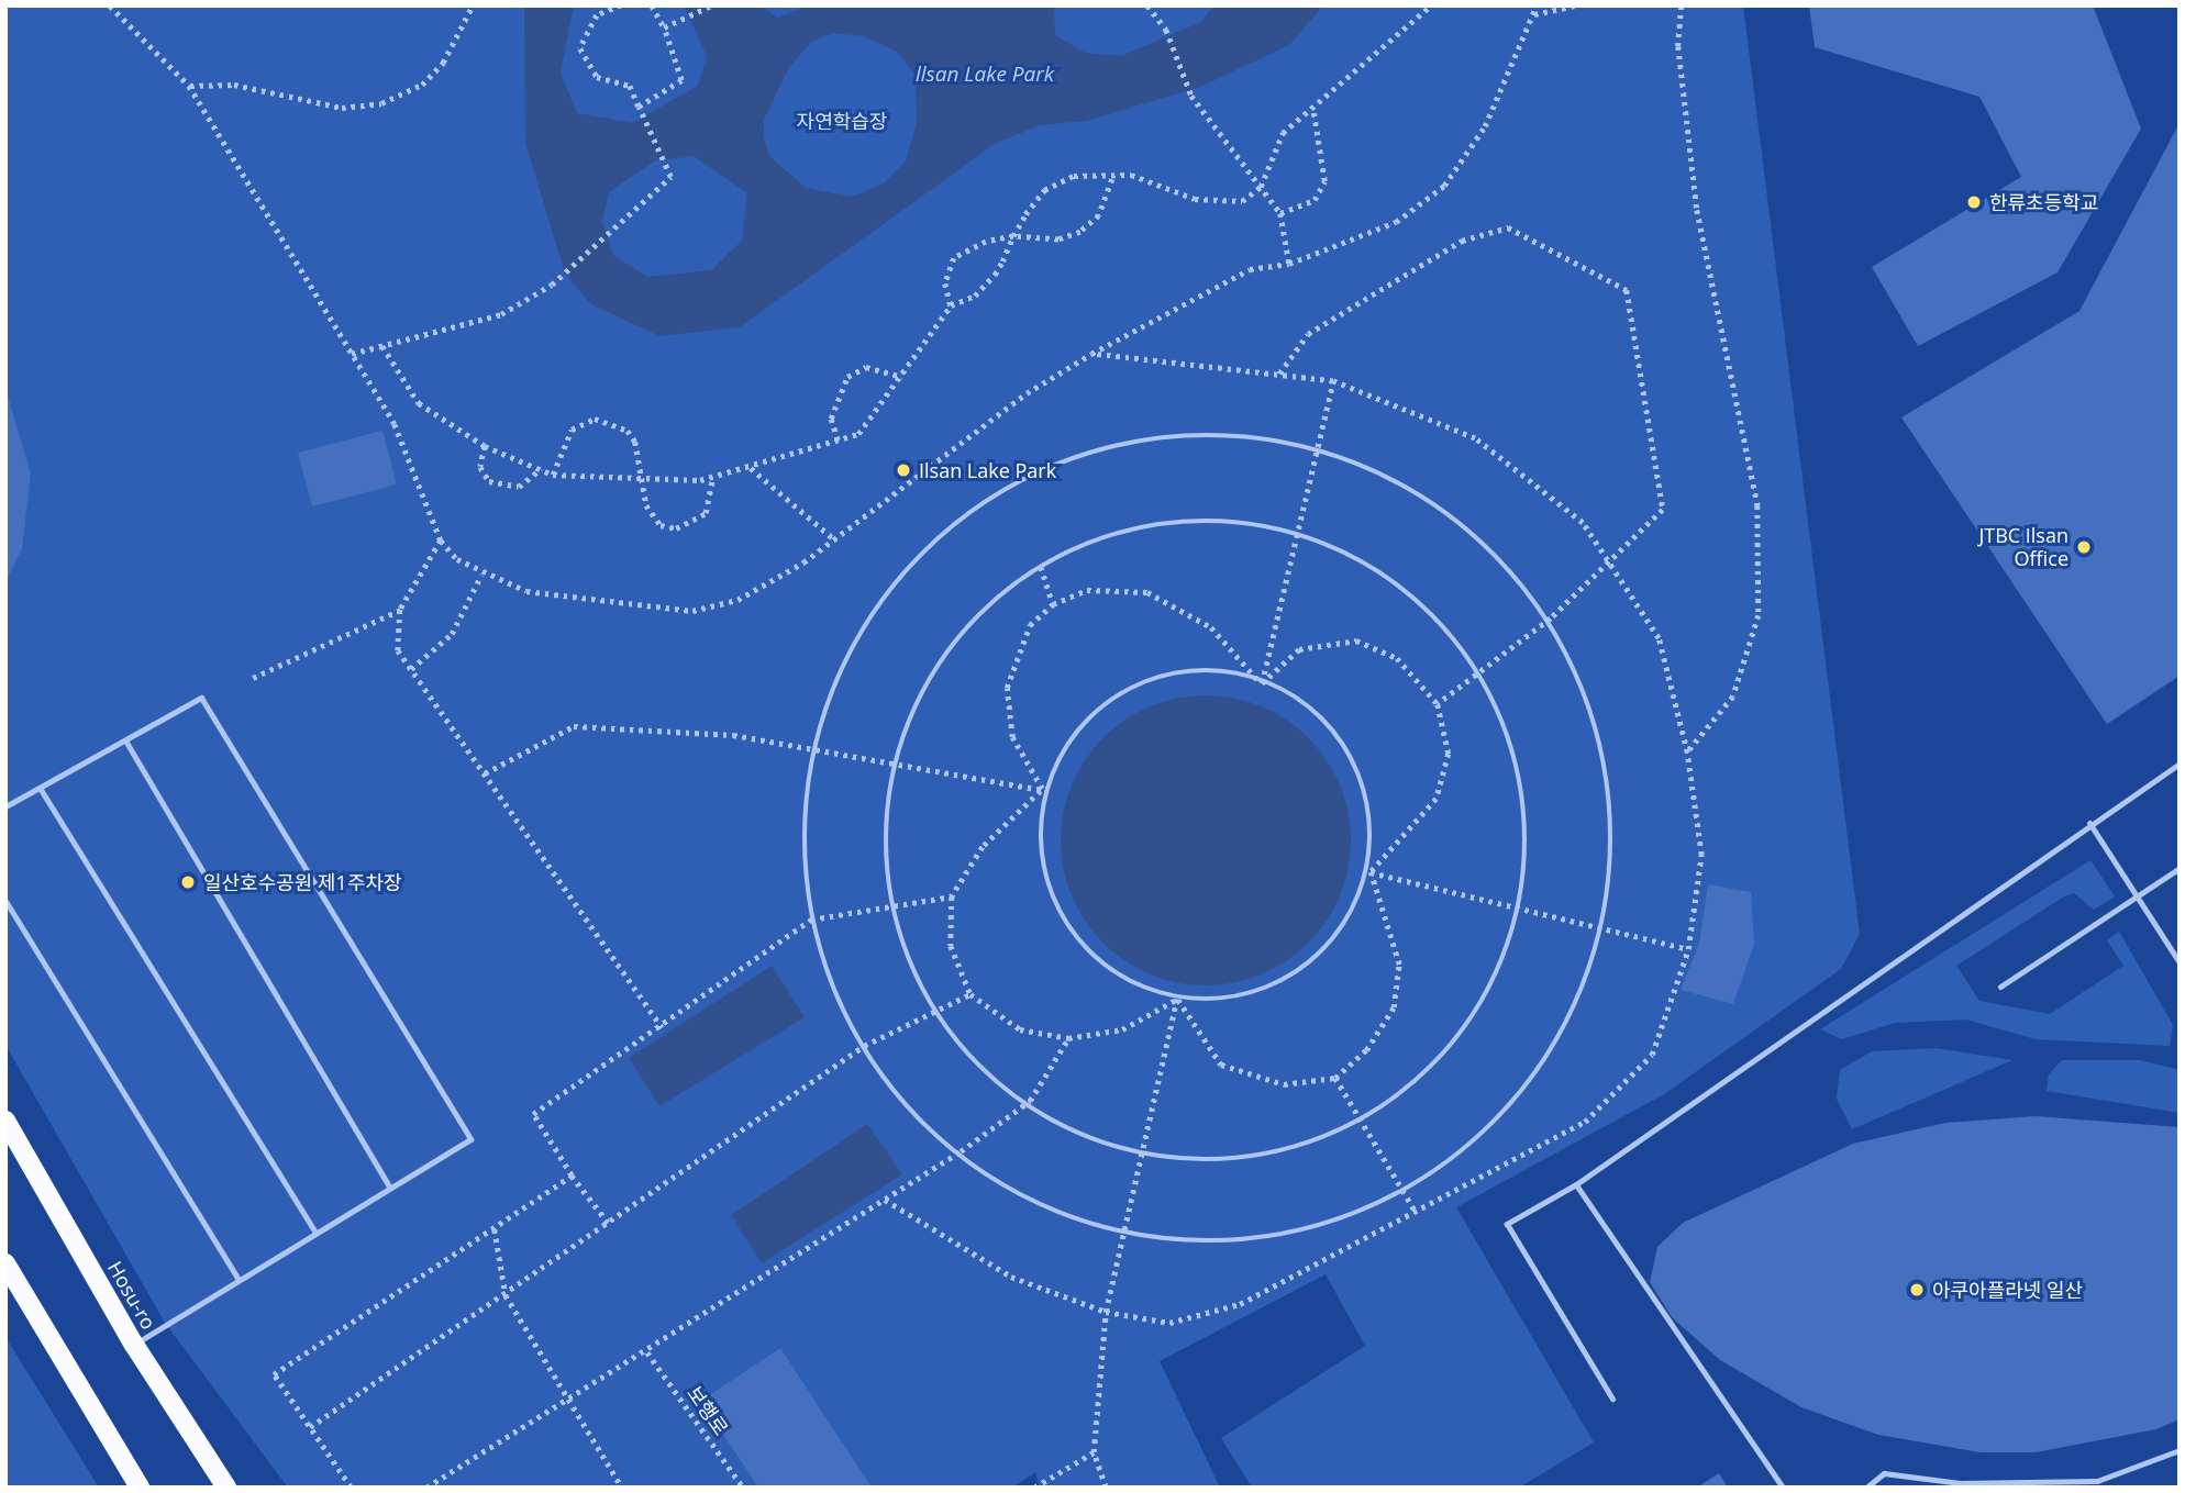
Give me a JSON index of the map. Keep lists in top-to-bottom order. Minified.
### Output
{"streets":{"main road":["Hosu-ro"],"path":["보행로"]},"water":["llsan Lake Park"],"parks":["자연학습장"],"places":["한류초등학교","Ilsan Lake Park","JTBC Ilsan Office","일산호수공원 제1주차장","아쿠아플라넷 일산"]}
